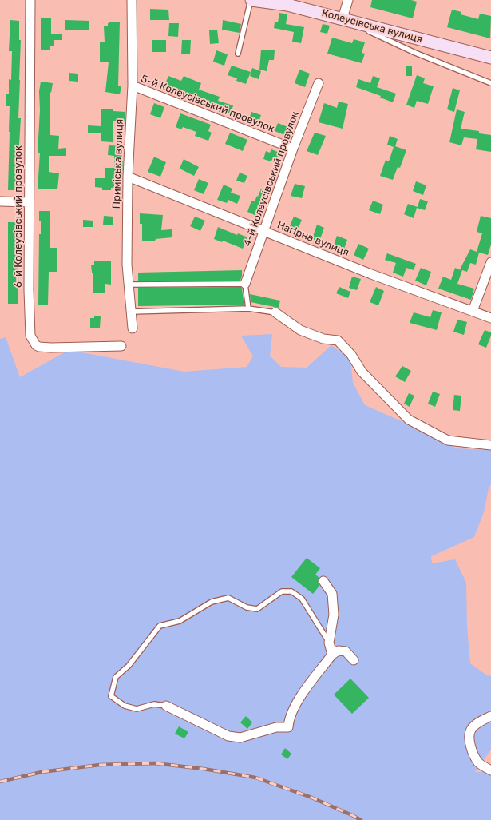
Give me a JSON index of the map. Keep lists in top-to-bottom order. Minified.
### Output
{"streets":{"street":["Колеусівська вулиця","5-й Колеусівський провулок","Приміська вулиця","4-й Колеусівський провулок","6-й Колеусівський провулок","Нагірна вулиця"]},"crossings":[["5-й Колеусівський провулок","Приміська вулиця"],["5-й Колеусівський провулок","4-й Колеусівський провулок"],["Приміська вулиця","Нагірна вулиця"],["4-й Колеусівський провулок","Нагірна вулиця"]]}
